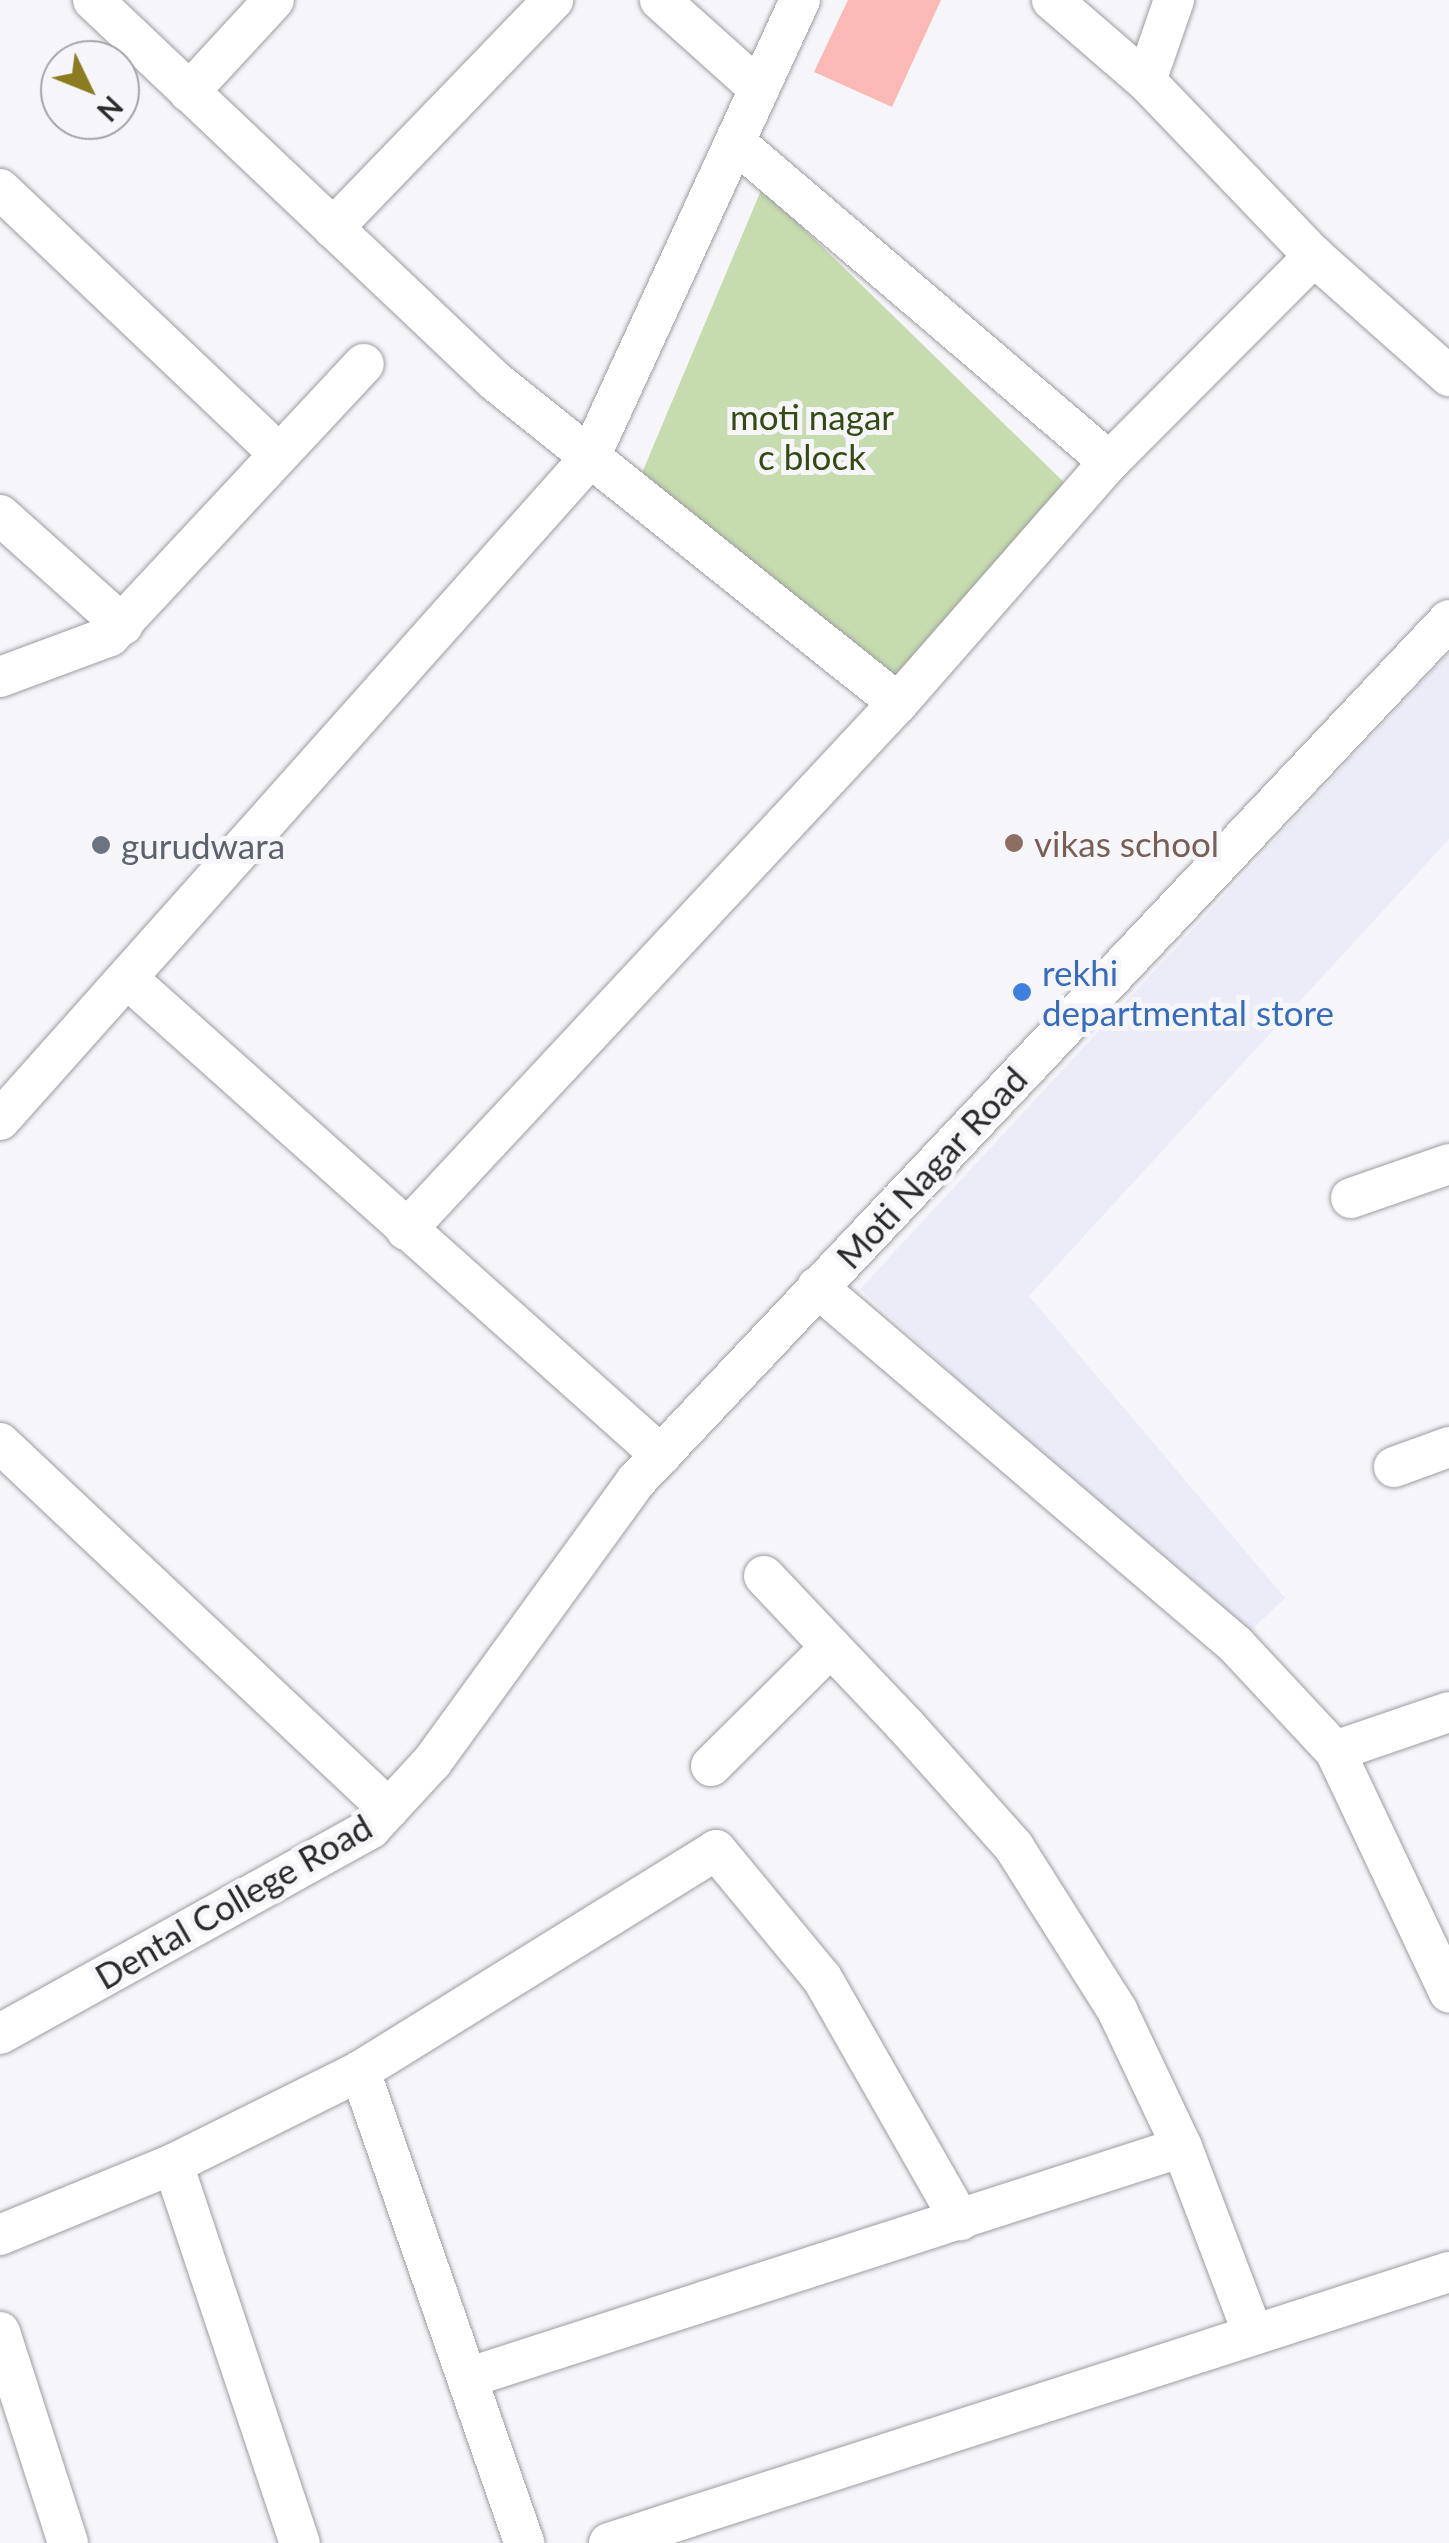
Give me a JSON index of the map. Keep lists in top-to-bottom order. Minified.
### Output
{"streets":{"street":["Moti Nagar Road","Dental College Road"]},"crossings":[["Moti Nagar Road","Dental College Road"]],"parks":["moti nagar c block"],"places":["vikas school","gurudwara","rekhi departmental store"],"north":"bottom right"}
